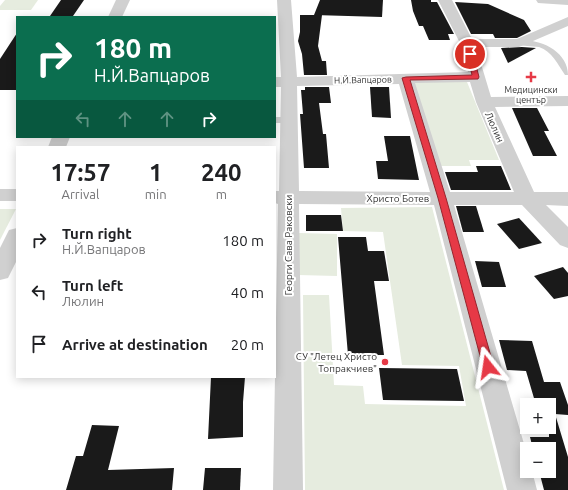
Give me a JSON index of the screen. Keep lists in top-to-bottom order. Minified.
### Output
{"streets":{"street":["Н.Й.Вапцаров","Люлин","Христо Ботев","Георги Сава Раковски"]},"crossings":[["Н.Й.Вапцаров","Люлин"],["Н.Й.Вапцаров","Георги Сава Раковски"],["Люлин","Христо Ботев"],["Христо Ботев","Георги Сава Раковски"]],"places":{"health":["Медицински център"],"other":["СУ \"Летец Христо Топракчиев\""]},"page":{"turn":["180 m","Н.Й.Вапцаров"],"eta":["17:57","Arrival","1","min","240","m"],"list":[{"name":"Turn right","note":"Н.Й.Вапцаров","value":"180 m"},{"name":"Turn left","note":"Люлин","value":"40 m"},{"name":"Arrive at destination","value":"20 m"}],"map_buttons":["+","−"]}}
